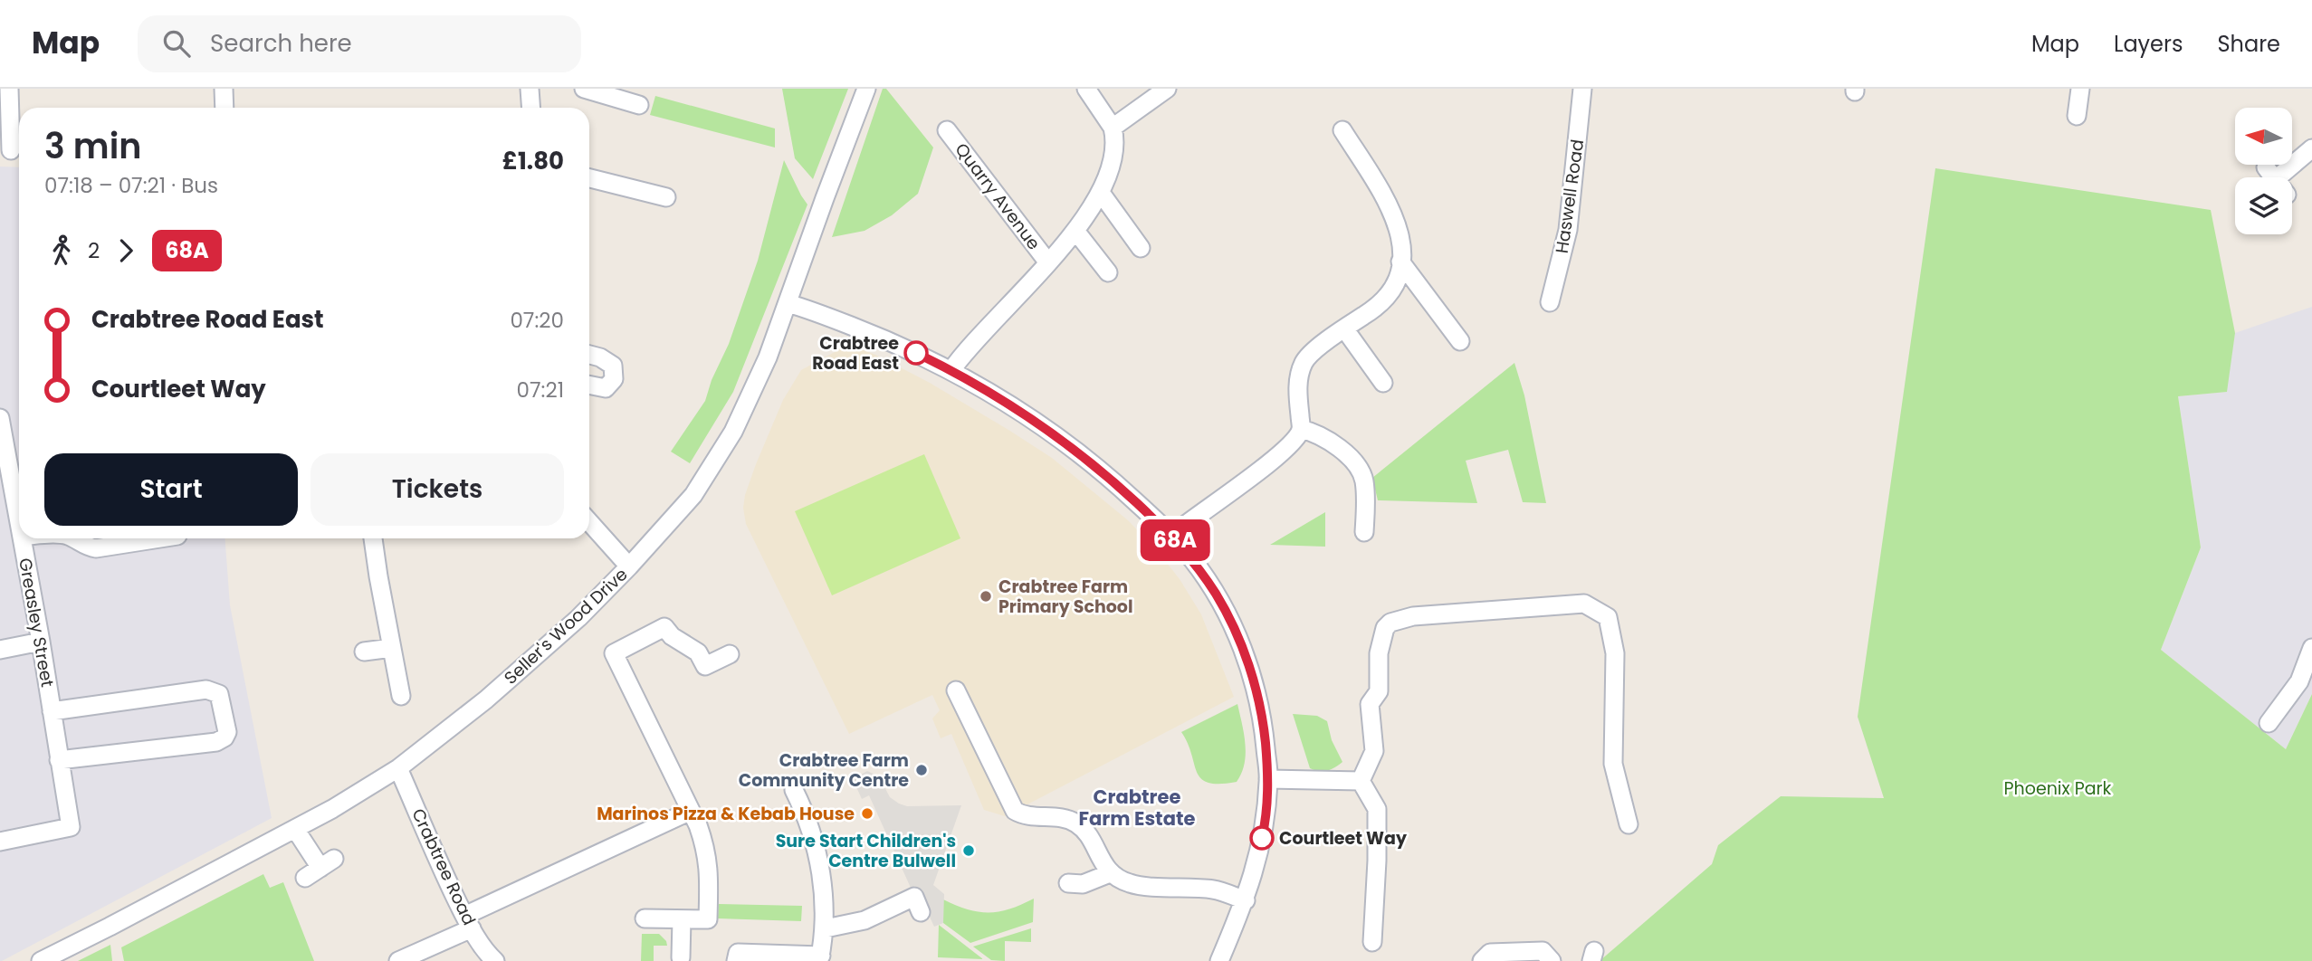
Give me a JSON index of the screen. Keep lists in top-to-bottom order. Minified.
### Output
{"streets":{"street":["Quarry Avenue","Haswell Road","Greasley Street","Seller's Wood Drive","Crabtree Road"]},"crossings":[["Seller's Wood Drive","Crabtree Road"]],"districts":["Crabtree Farm Estate"],"parks":["Phoenix Park"],"places":["Crabtree Road East","Crabtree Farm Primary School","Crabtree Farm Community Centre","Marinos Pizza & Kebab House","Courtleet Way","Sure Start Children's Centre Bulwell"],"lines":["bus line 68A"],"north":"left","page":{"header":"Map","search":"Search here","nav":["Map","Layers","Share"],"on_map":"68A","heading":["3 min","07:18 – 07:21 · Bus","£1.80"],"legs":["2","68A"],"list":[{"name":"Crabtree Road East","value":"07:20"},{"name":"Courtleet Way","value":"07:21"}],"buttons":["Start","Tickets"]}}
